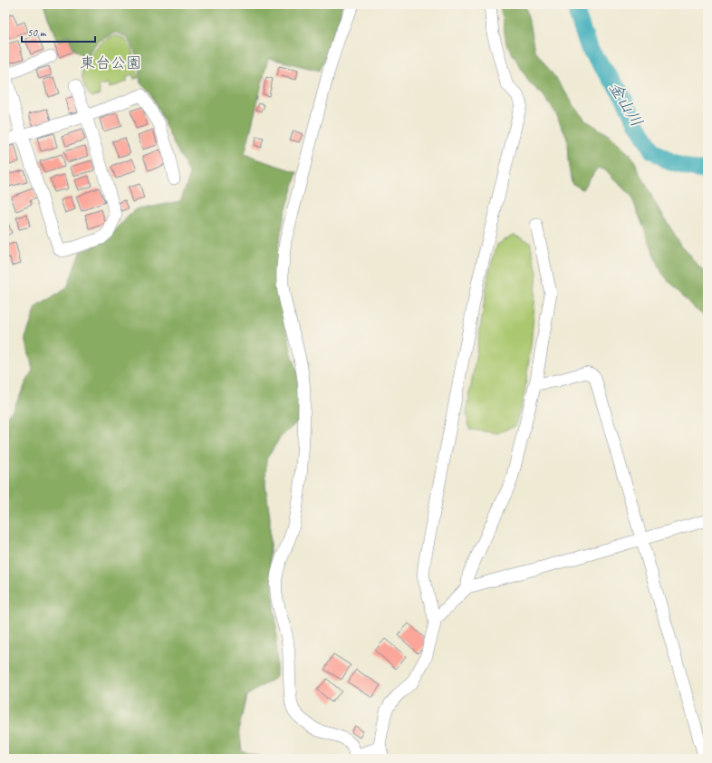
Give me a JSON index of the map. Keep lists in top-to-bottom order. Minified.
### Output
{"water":["金山川"],"parks":["東台公園"],"scale_bar":"50 m"}
